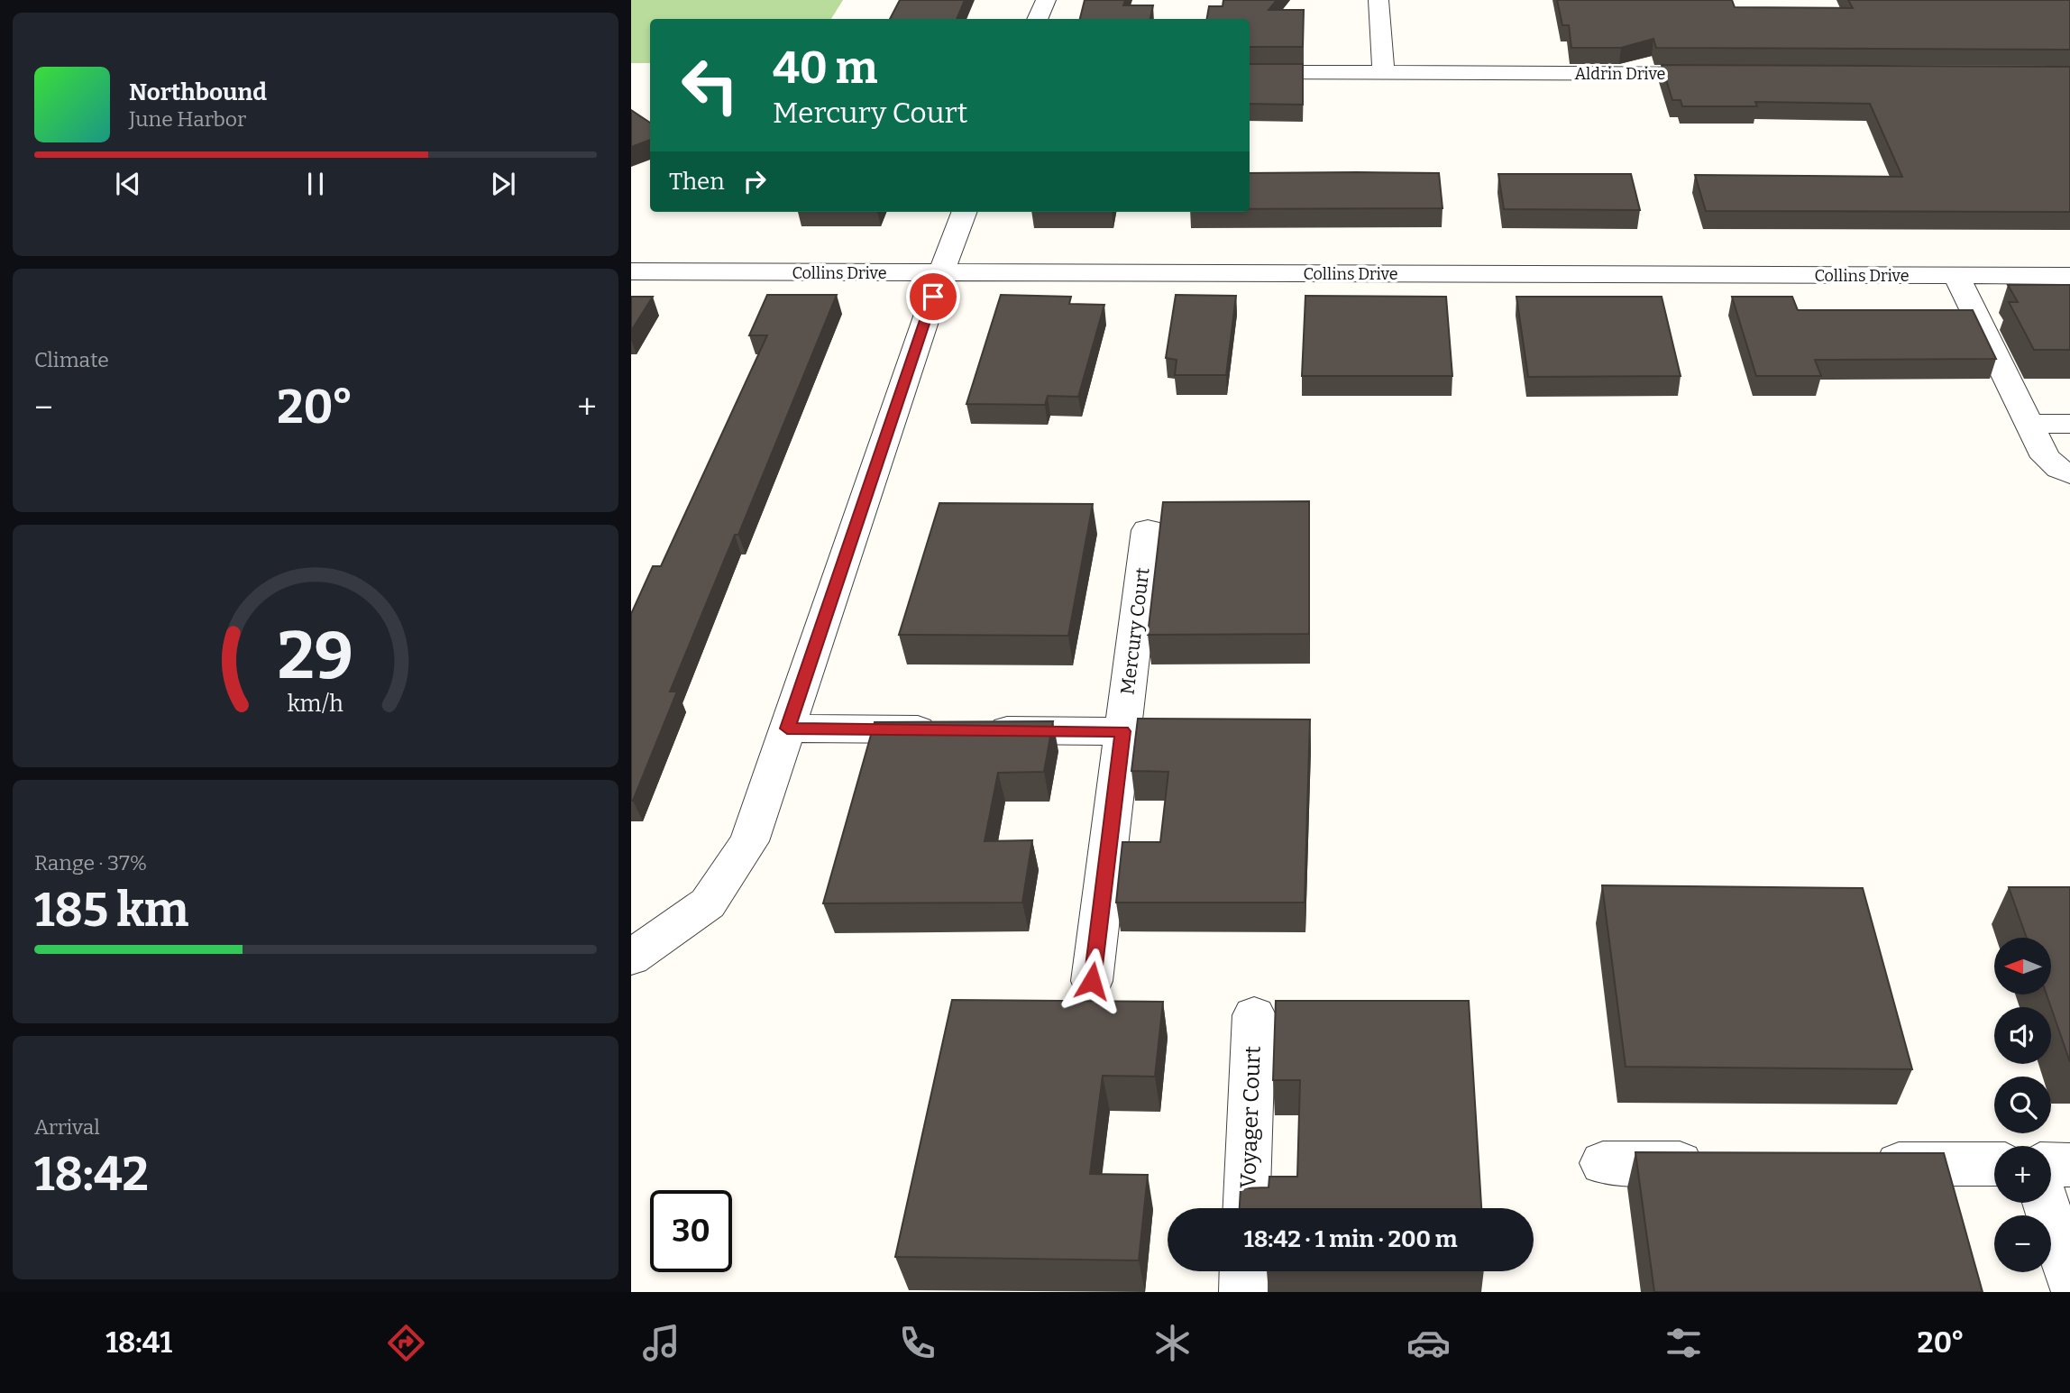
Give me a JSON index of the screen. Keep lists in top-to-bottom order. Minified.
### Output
{"streets":{"street":["Aldrin Drive","Collins Drive","Mercury Court","Voyager Court"]},"north":"left","page":{"turn":["40 m","Mercury Court"],"song":["Northbound","June Harbor"],"then":"Then","tile":["Climate",["Range · 37%","185 km"],["Arrival","18:42"]],"heat":["−","20°","+"],"map_buttons":["+","−"],"limit":"30","trip":"18:42 · 1 min · 200 m","tabs":["18:41","20°"],"gauge":["29","km/h"]}}
